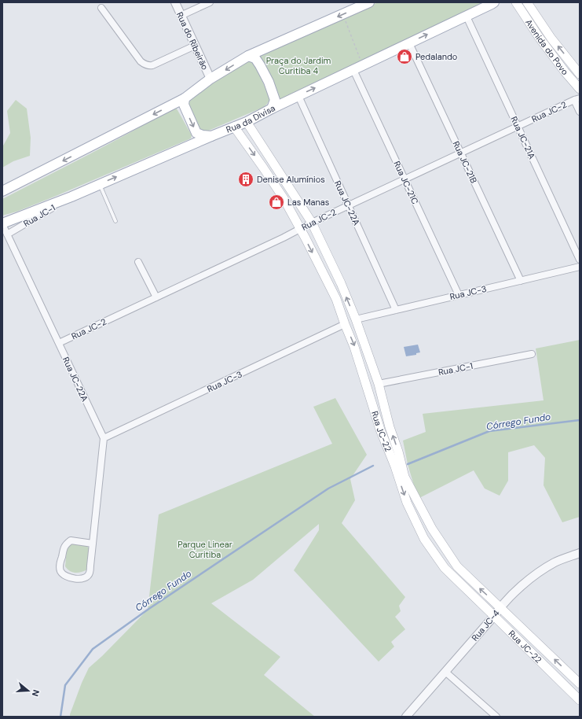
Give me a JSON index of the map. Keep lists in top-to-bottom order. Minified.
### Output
{"streets":{"main road":["Avenida do Povo","Rua da Divisa","Rua JC-22"],"street":["Rua do Ribeirão","Rua JC-2","Rua JC-21A","Rua JC-21B","Rua JC-21C","Rua JC-22A","Rua JC-1","Rua JC-3","Rua JC-4"]},"crossings":[["Rua JC-2","Rua JC-21A"],["Rua JC-2","Rua JC-21B"],["Rua JC-2","Rua JC-21C"],["Rua JC-2","Rua JC-22A"],["Rua JC-2","Rua JC-22"],["Rua da Divisa","Rua JC-21A"],["Rua da Divisa","Rua JC-21B"],["Rua da Divisa","Rua JC-21C"],["Rua da Divisa","Rua JC-22A"],["Rua da Divisa","Rua JC-1"],["Rua da Divisa","Rua JC-22"],["Rua JC-21B","Rua JC-3"],["Rua JC-21C","Rua JC-3"],["Rua JC-22A","Rua JC-1"],["Rua JC-22A","Rua JC-3"],["Rua JC-1","Rua JC-22"],["Rua JC-3","Rua JC-22"],["Rua JC-22","Rua JC-4"]],"water":["Córrego Fundo"],"parks":["Praça do Jardim Curitiba 4","Parque Linear Curitiba"],"places":{"shop":["Pedalando","Las Manas"],"building":["Denise Alumínios"]},"north":"right"}
